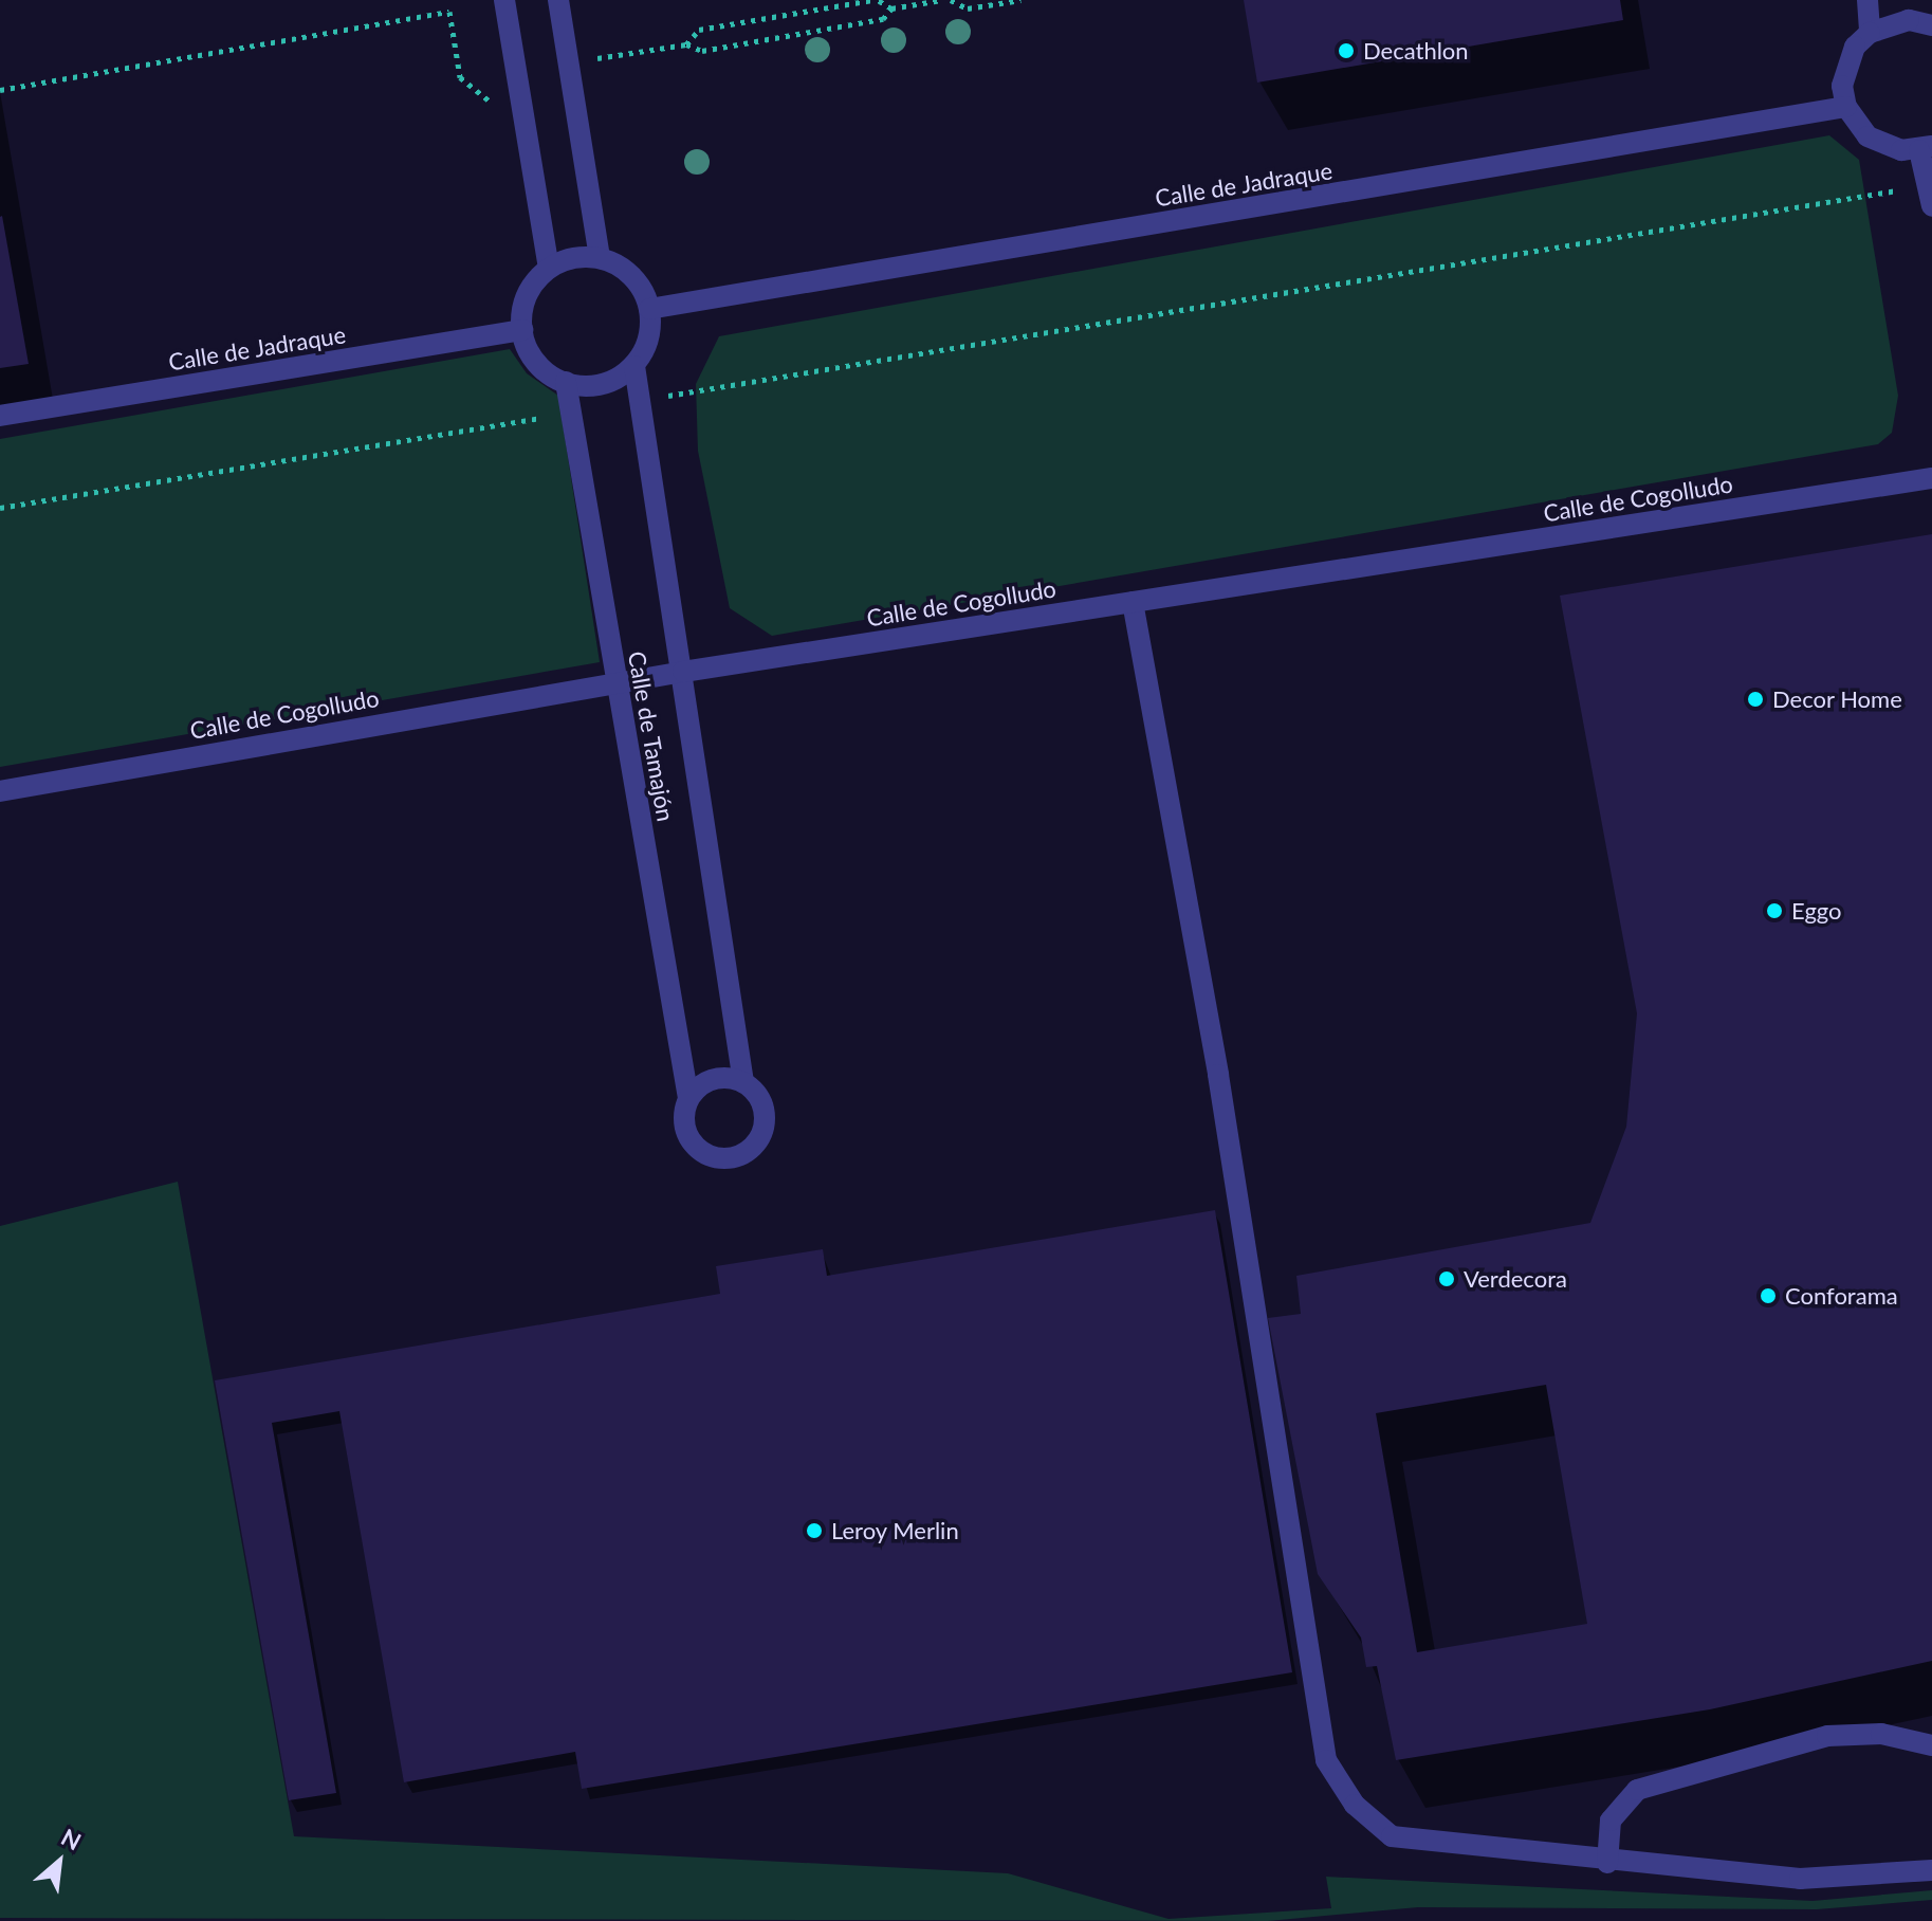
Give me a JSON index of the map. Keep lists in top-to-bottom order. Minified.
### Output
{"streets":{"street":["Calle de Jadraque","Calle de Cogolludo","Calle de Tamajón"]},"crossings":[["Calle de Jadraque","Calle de Tamajón"],["Calle de Cogolludo","Calle de Tamajón"]],"places":["Decathlon","Decor Home","Eggo","Verdecora","Conforama","Leroy Merlin"],"north":"top right"}
